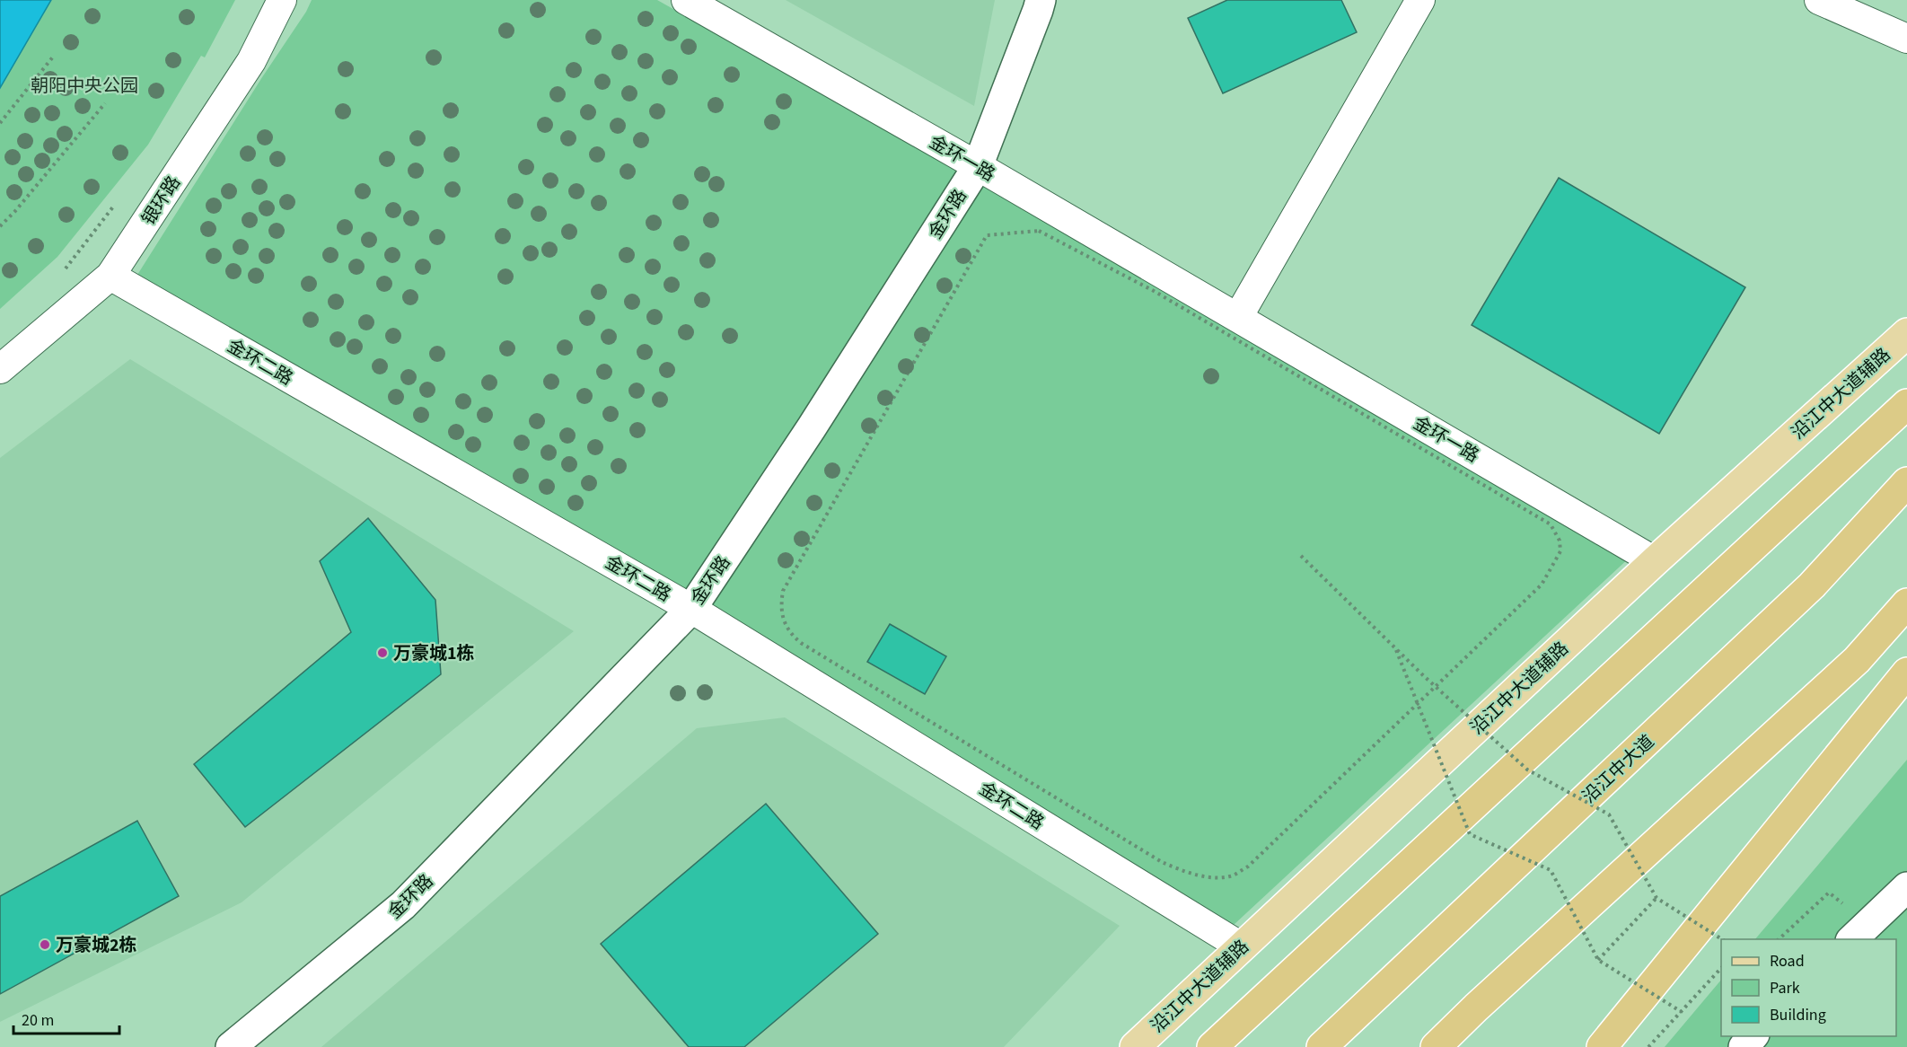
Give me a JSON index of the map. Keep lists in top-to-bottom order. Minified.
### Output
{"streets":{"highway":["沿江中大道"],"main road":["沿江中大道辅路"],"street":["金环一路","银环路","金环路","金环二路"]},"crossings":[["金环一路","金环路"],["金环一路","沿江中大道辅路"],["银环路","金环二路"],["金环路","金环二路"],["金环二路","沿江中大道辅路"]],"parks":["朝阳中央公园"],"places":["万豪城1栋","万豪城2栋"],"legend":["Road","Park","Building"],"scale_bar":"20 m"}
